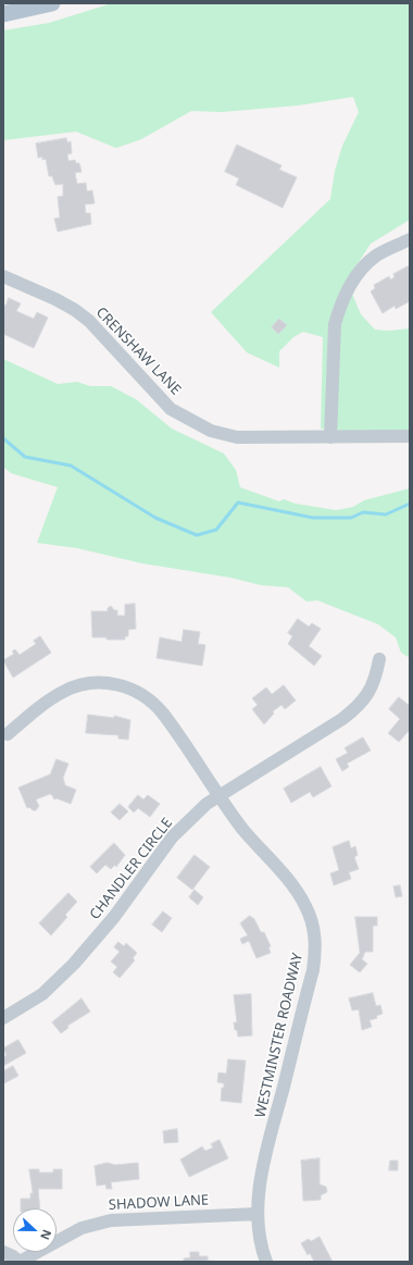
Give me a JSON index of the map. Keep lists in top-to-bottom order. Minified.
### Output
{"streets":{"street":["CRENSHAW LANE","CHANDLER CIRCLE","WESTMINSTER ROADWAY","SHADOW LANE"]},"crossings":[["CHANDLER CIRCLE","WESTMINSTER ROADWAY"],["WESTMINSTER ROADWAY","SHADOW LANE"]],"north":"right"}
